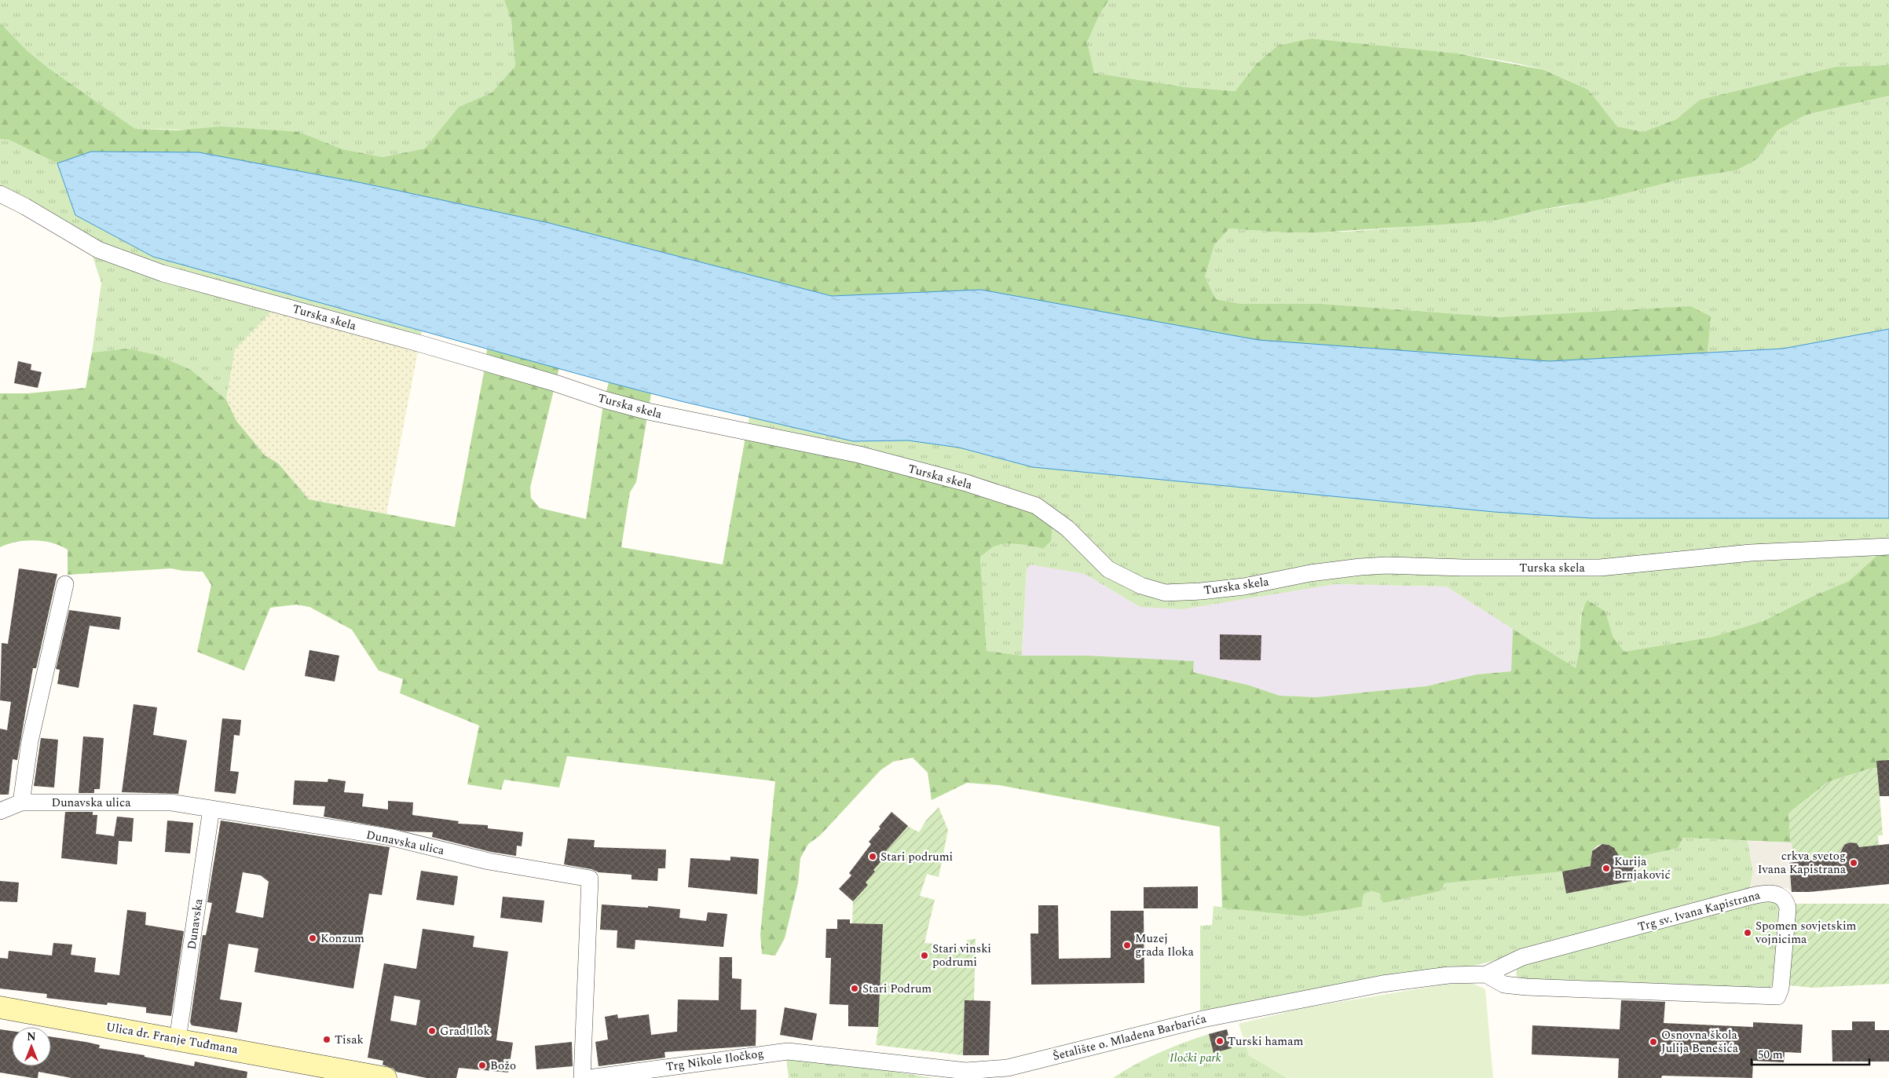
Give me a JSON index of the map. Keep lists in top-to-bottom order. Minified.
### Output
{"streets":{"main road":["Ulica dr. Franje Tuđmana"],"street":["Turska skela","Dunavska ulica","Trg sv. Ivana Kapistrana","Dunavska","Šetalište o. Mladena Barbarića","Trg Nikole Iločkog"]},"crossings":[["Dunavska ulica","Dunavska"],["Trg sv. Ivana Kapistrana","Šetalište o. Mladena Barbarića"],["Dunavska","Ulica dr. Franje Tuđmana"],["Šetalište o. Mladena Barbarića","Trg Nikole Iločkog"]],"parks":["Iločki park"],"places":["Stari podrumi","crkva svetog Ivana Kapistrana","Kurija Brnjaković","Spomen sovjetskim vojnicima","Konzum","Muzej grada Iloka","Stari vinski podrumi","Stari Podrum","Grad Ilok","Tisak","Turski hamam","Osnovna škola Julija Benešića","Božo"],"scale_bar":"50 m","north":"top"}
